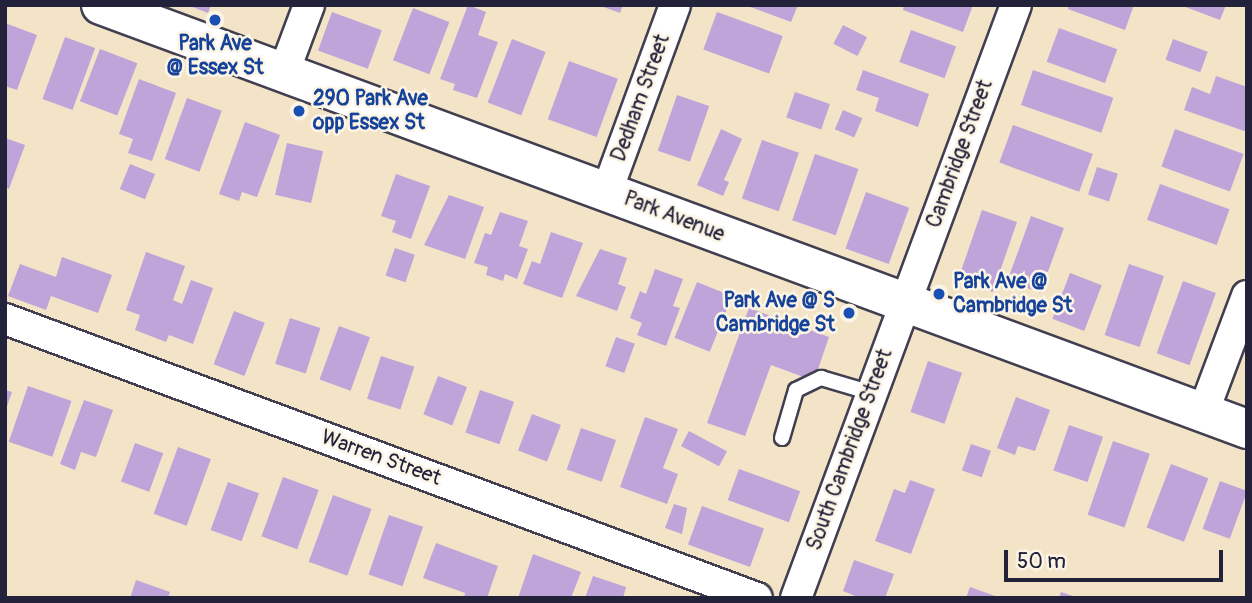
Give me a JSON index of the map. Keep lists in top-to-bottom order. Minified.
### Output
{"streets":{"main road":["Park Avenue"],"street":["Dedham Street","Cambridge Street","South Cambridge Street","Warren Street"]},"crossings":[["Dedham Street","Park Avenue"],["Cambridge Street","Park Avenue"],["Cambridge Street","South Cambridge Street"],["Park Avenue","South Cambridge Street"]],"places":["Park Ave @ Essex St","290 Park Ave opp Essex St","Park Ave @ Cambridge St","Park Ave @ S Cambridge St"],"scale_bar":"50 m"}
